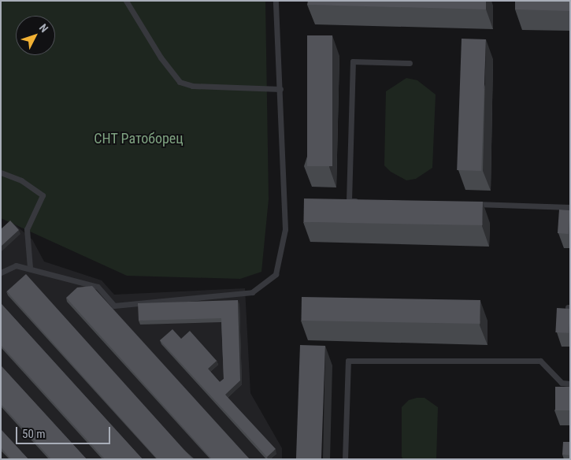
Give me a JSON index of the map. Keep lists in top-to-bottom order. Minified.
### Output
{"parks":["СНТ Ратоборец"],"scale_bar":"50 m","north":"top right"}
